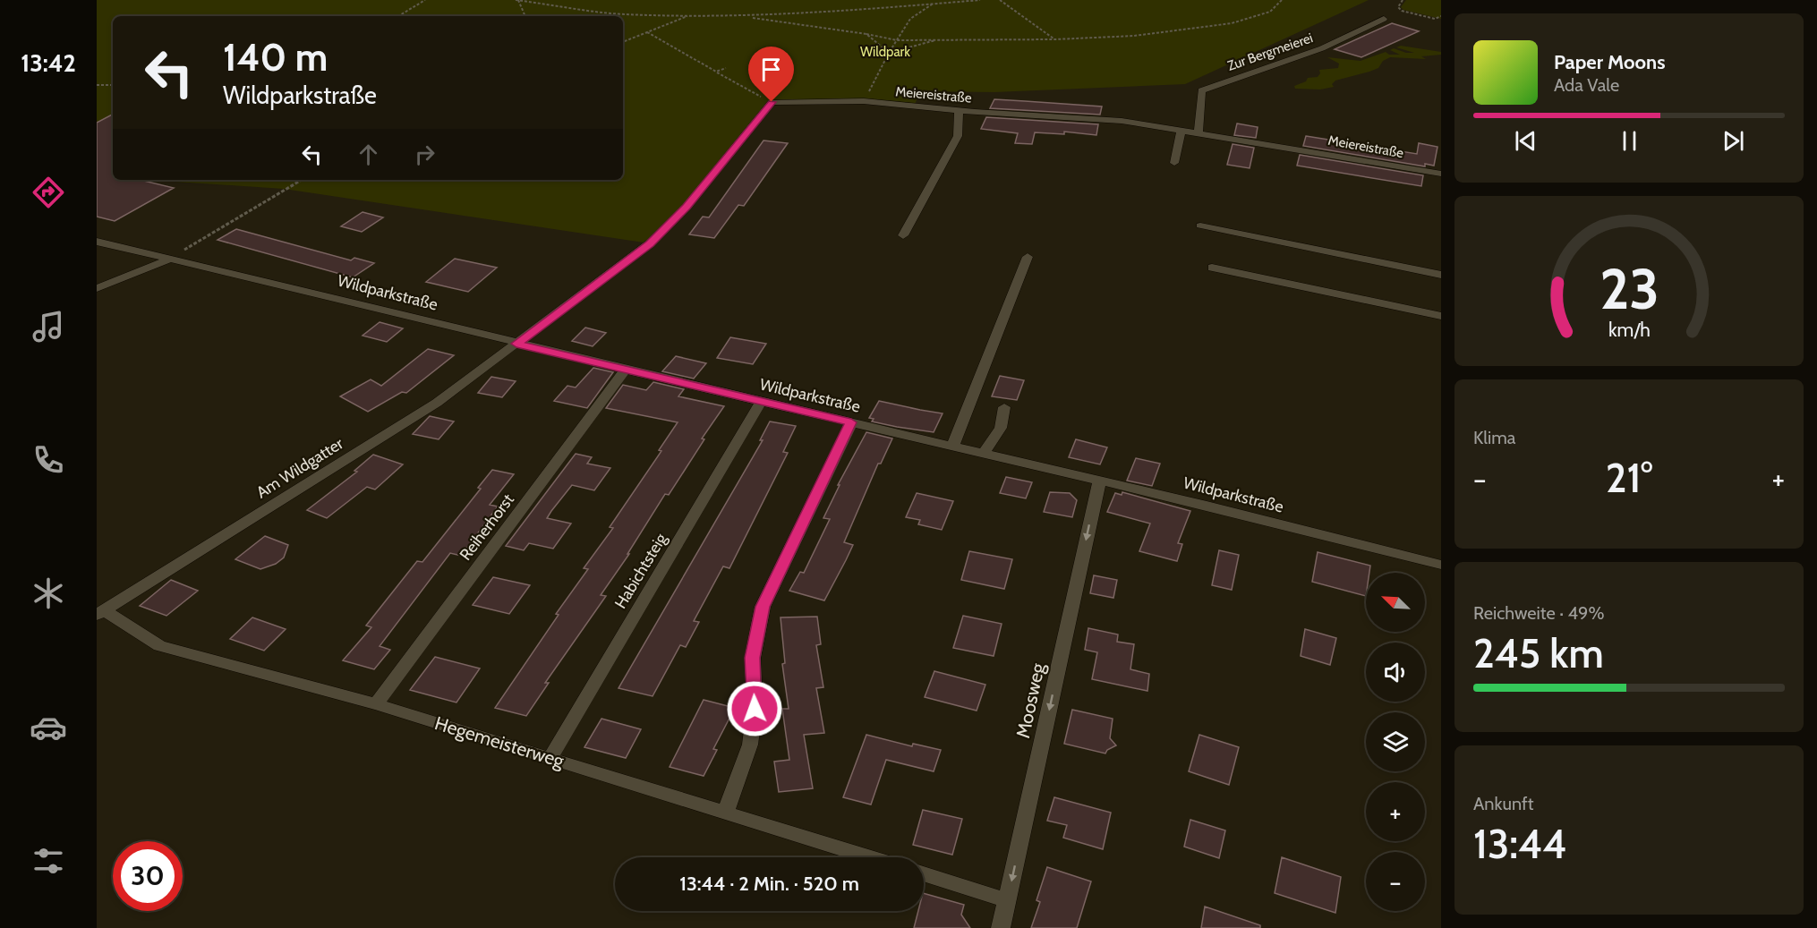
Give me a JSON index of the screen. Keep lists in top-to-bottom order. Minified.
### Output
{"streets":{"street":["Zur Bergmeierei","Meiereistraße","Wildparkstraße","Am Wildgatter","Reiherhorst","Habichtsteig","Moosweg","Hegemeisterweg"]},"crossings":[["Zur Bergmeierei","Meiereistraße"],["Wildparkstraße","Am Wildgatter"],["Wildparkstraße","Reiherhorst"],["Wildparkstraße","Habichtsteig"],["Wildparkstraße","Moosweg"],["Am Wildgatter","Hegemeisterweg"],["Reiherhorst","Hegemeisterweg"],["Habichtsteig","Hegemeisterweg"]],"one_way":["Moosweg"],"parks":["Wildpark"],"north":"top left","page":{"tabs":"13:42","turn":["140 m","Wildparkstraße"],"song":["Paper Moons","Ada Vale"],"tile":["Klima",["Reichweite · 49%","245 km"],["Ankunft","13:44"]],"heat":["−","21°","+"],"map_buttons":["+","−"],"limit":"30","trip":"13:44 · 2 Min. · 520 m","gauge":["23","km/h"]}}
